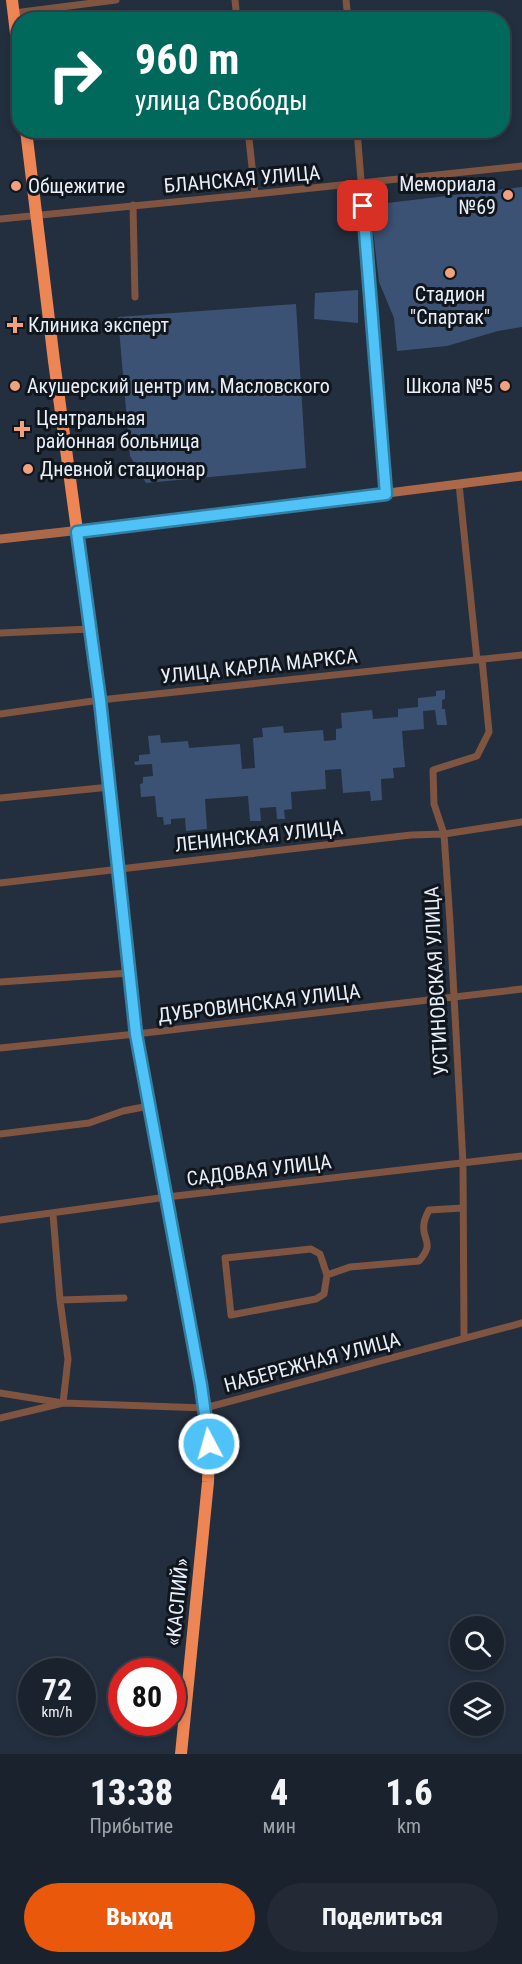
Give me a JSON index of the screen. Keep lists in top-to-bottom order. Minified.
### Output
{"streets":{"highway":["«КАСПИЙ»"],"street":["БЛАНСКАЯ УЛИЦА","УЛИЦА КАРЛА МАРКСА","ЛЕНИНСКАЯ УЛИЦА","УСТИНОВСКАЯ УЛИЦА","ДУБРОВИНСКАЯ УЛИЦА","САДОВАЯ УЛИЦА","НАБЕРЕЖНАЯ УЛИЦА"]},"crossings":[["БЛАНСКАЯ УЛИЦА","«КАСПИЙ»"],["УЛИЦА КАРЛА МАРКСА","УСТИНОВСКАЯ УЛИЦА"],["УЛИЦА КАРЛА МАРКСА","«КАСПИЙ»"],["ЛЕНИНСКАЯ УЛИЦА","УСТИНОВСКАЯ УЛИЦА"],["ЛЕНИНСКАЯ УЛИЦА","«КАСПИЙ»"],["УСТИНОВСКАЯ УЛИЦА","ДУБРОВИНСКАЯ УЛИЦА"],["УСТИНОВСКАЯ УЛИЦА","САДОВАЯ УЛИЦА"],["УСТИНОВСКАЯ УЛИЦА","НАБЕРЕЖНАЯ УЛИЦА"],["ДУБРОВИНСКАЯ УЛИЦА","«КАСПИЙ»"],["САДОВАЯ УЛИЦА","«КАСПИЙ»"],["НАБЕРЕЖНАЯ УЛИЦА","«КАСПИЙ»"]],"places":{"other":["Общежитие","Мемориала №69","Стадион \"Спартак\"","Акушерский центр им. Масловского","Школа №5","Дневной стационар"],"health":["Клиника эксперт","Центральная районная больница"]},"page":{"turn":["960 m","улица Свободы"],"speed":"72 km/h","limit":"80","eta":["13:38","Прибытие","4","мин","1.6","km"],"buttons":["Выход","Поделиться"]}}
